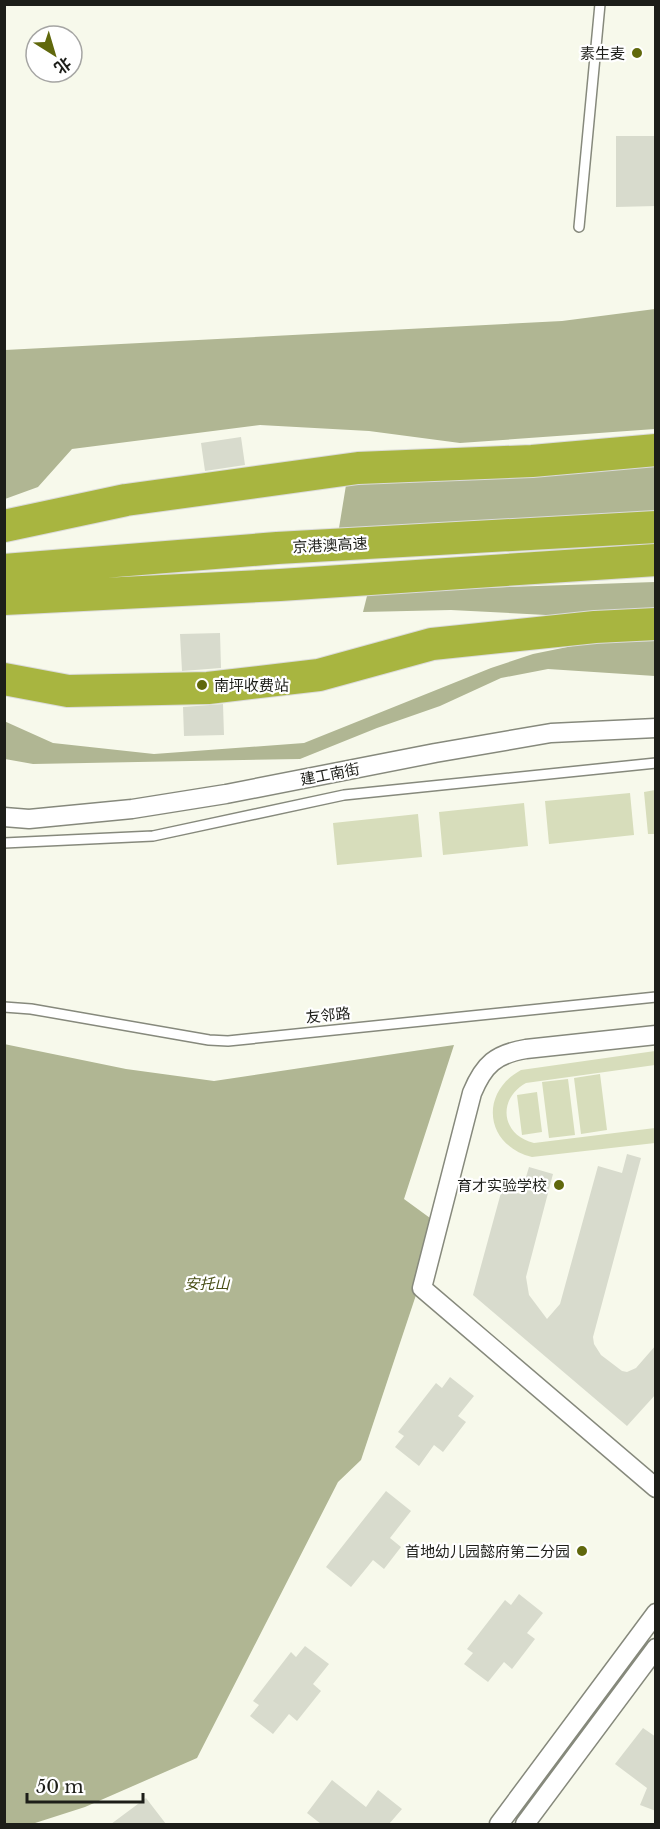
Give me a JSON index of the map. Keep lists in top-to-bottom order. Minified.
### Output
{"streets":{"highway":["京港澳高速"],"street":["建工南街"],"lane":["友邻路"]},"parks":["安托山"],"places":["素生麦","南坪收费站","育才实验学校","首地幼儿园懿府第二分园"],"scale_bar":"50 m","north":"bottom right"}
